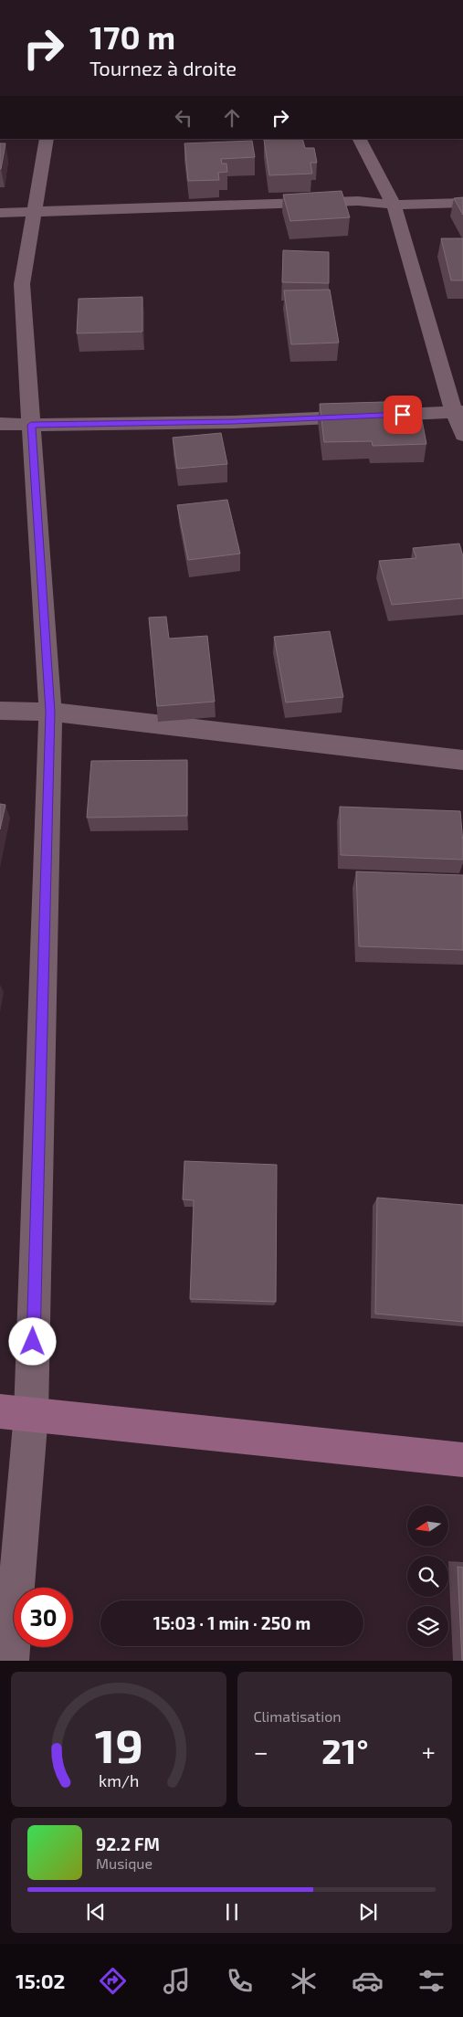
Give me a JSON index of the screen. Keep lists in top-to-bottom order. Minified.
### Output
{"north":"left","page":{"turn":["170 m","Tournez à droite"],"limit":"30","trip":"15:03 · 1 min · 250 m","tile":"Climatisation","heat":["−","21°","+"],"song":["92.2 FM","Musique"],"tabs":"15:02","gauge":["19","km/h"]}}
